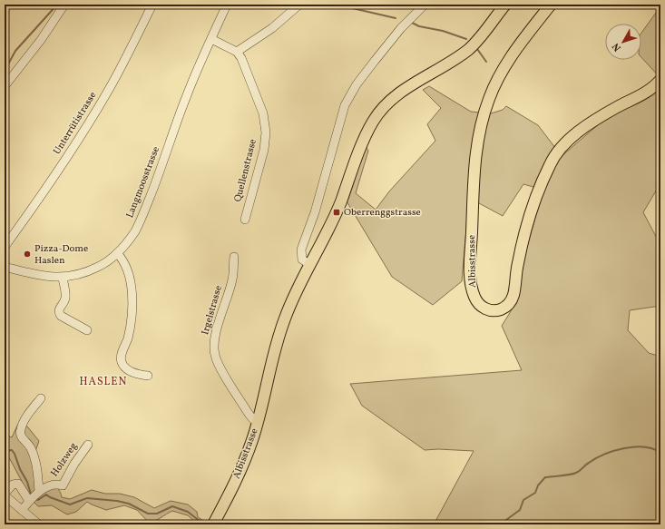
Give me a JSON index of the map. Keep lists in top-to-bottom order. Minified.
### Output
{"streets":{"main road":["Albisstrasse"],"street":["Unterrütistrasse","Quellenstrasse","Langmoosstrasse","Irgelstrasse","Holzweg"]},"crossings":[["Albisstrasse","Irgelstrasse"]],"districts":["HASLEN"],"places":{"transit":["Oberrenggstrasse"],"other":["Pizza-Dome Haslen"]},"north":"bottom left"}
